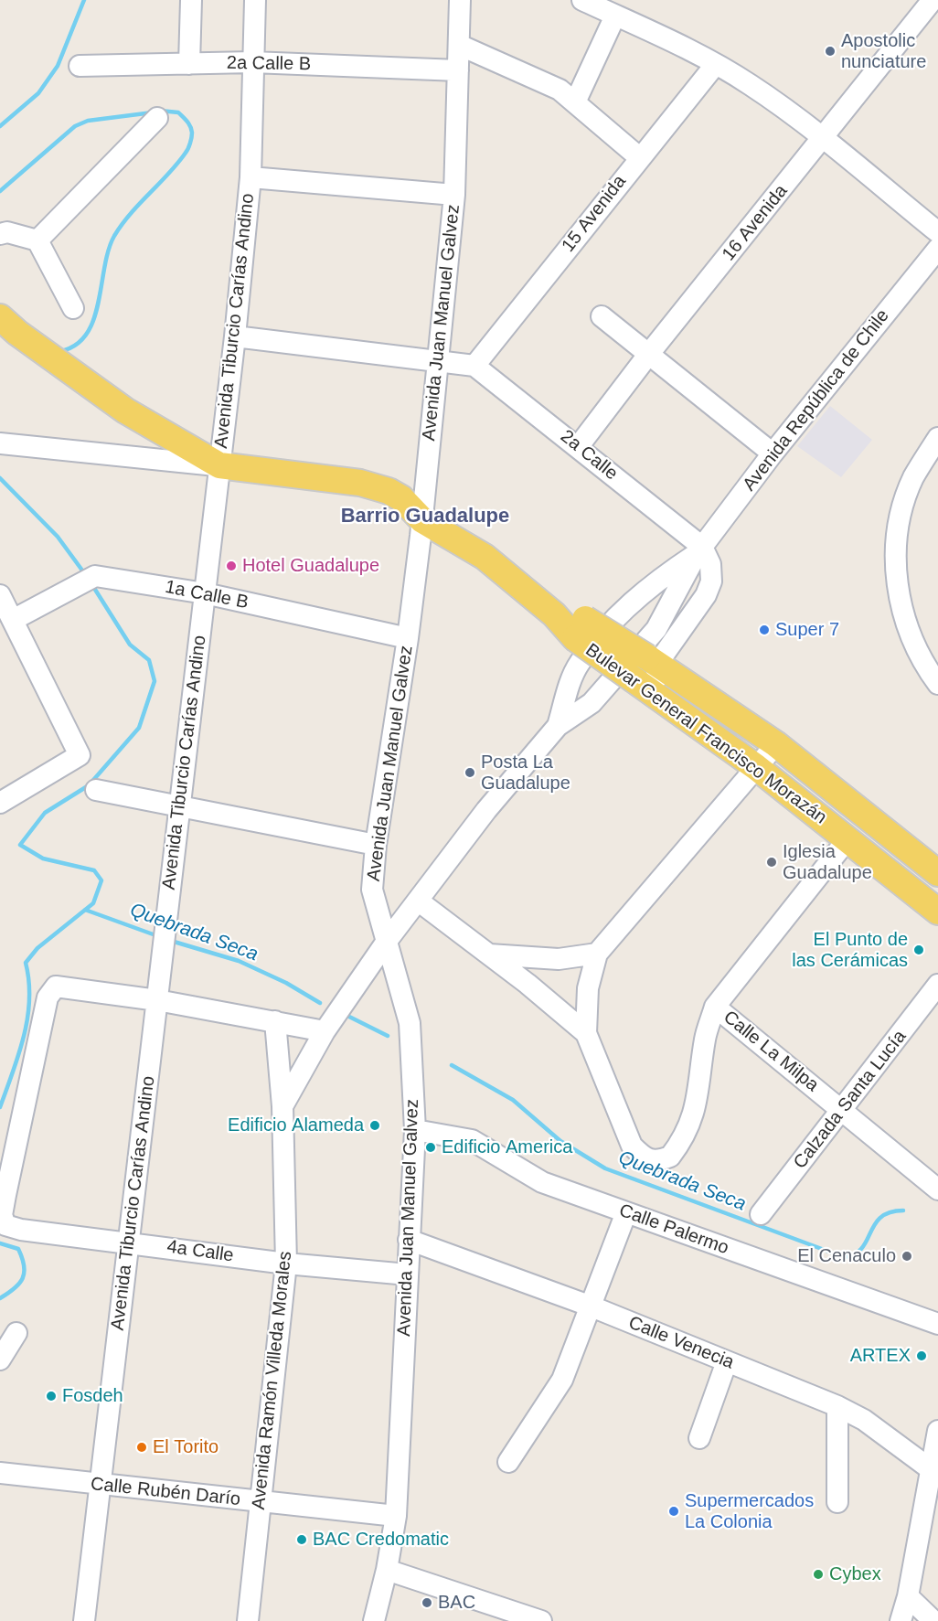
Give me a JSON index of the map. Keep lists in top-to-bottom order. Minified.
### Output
{"streets":{"main road":["Bulevar General Francisco Morazán"],"street":["2a Calle B","15 Avenida","16 Avenida","Avenida Tiburcio Carías Andino","Avenida Juan Manuel Galvez","Avenida República de Chile","2a Calle","1a Calle B","Calle La Milpa","Calzada Santa Lucía","Calle Palermo","4a Calle","Calle Venecia","Avenida Ramón Villeda Morales","Calle Rubén Darío"]},"crossings":[["2a Calle B","Avenida Tiburcio Carías Andino"],["2a Calle B","Avenida Juan Manuel Galvez"],["15 Avenida","2a Calle"],["16 Avenida","2a Calle"],["Avenida Tiburcio Carías Andino","1a Calle B"],["Avenida Tiburcio Carías Andino","Bulevar General Francisco Morazán"],["Avenida Tiburcio Carías Andino","4a Calle"],["Avenida Tiburcio Carías Andino","Calle Rubén Darío"],["Avenida Juan Manuel Galvez","Avenida República de Chile"],["Avenida Juan Manuel Galvez","1a Calle B"],["Avenida Juan Manuel Galvez","Bulevar General Francisco Morazán"],["Avenida Juan Manuel Galvez","Calle Palermo"],["Avenida Juan Manuel Galvez","4a Calle"],["Avenida Juan Manuel Galvez","Calle Venecia"],["Avenida Juan Manuel Galvez","Calle Rubén Darío"],["Avenida República de Chile","2a Calle"],["Avenida República de Chile","Calle La Milpa"],["Calle La Milpa","Calzada Santa Lucía"],["4a Calle","Avenida Ramón Villeda Morales"],["Avenida Ramón Villeda Morales","Calle Rubén Darío"]],"districts":["Barrio Guadalupe"],"water":["Quebrada Seca"],"places":["Apostolic nunciature","Hotel Guadalupe","Super 7","Posta La Guadalupe","Iglesia Guadalupe","El Punto de las Cerámicas","Edificio Alameda","Edificio America","El Cenaculo","ARTEX","Fosdeh","El Torito","Supermercados La Colonia","BAC Credomatic","Cybex","BAC"]}
